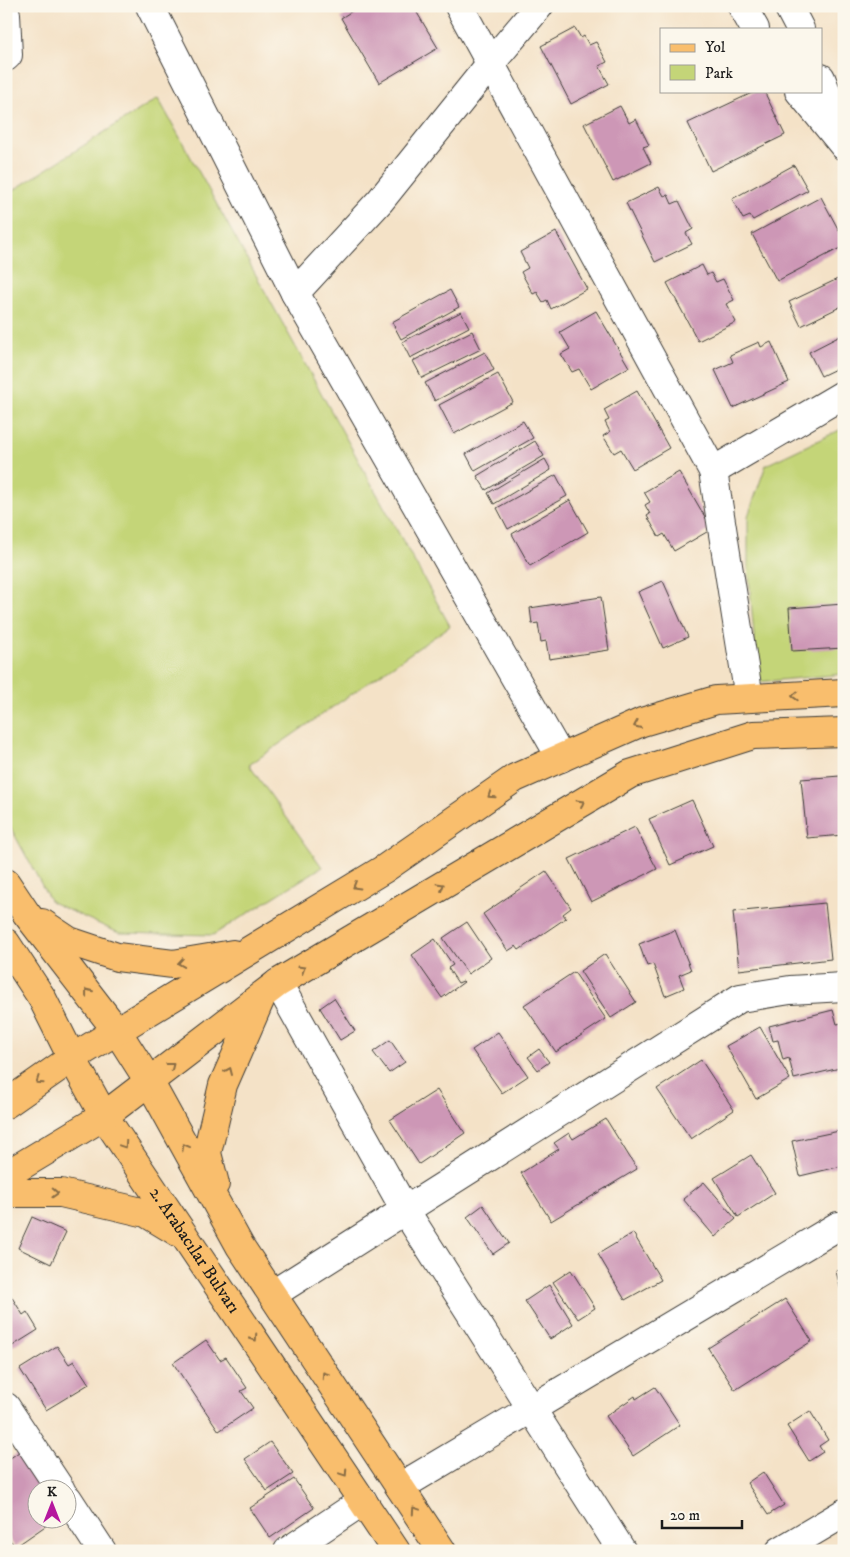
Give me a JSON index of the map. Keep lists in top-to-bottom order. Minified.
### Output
{"streets":{"main road":["2. Arabacılar Bulvarı"]},"legend":["Yol","Park"],"scale_bar":"20 m","north":"top"}
